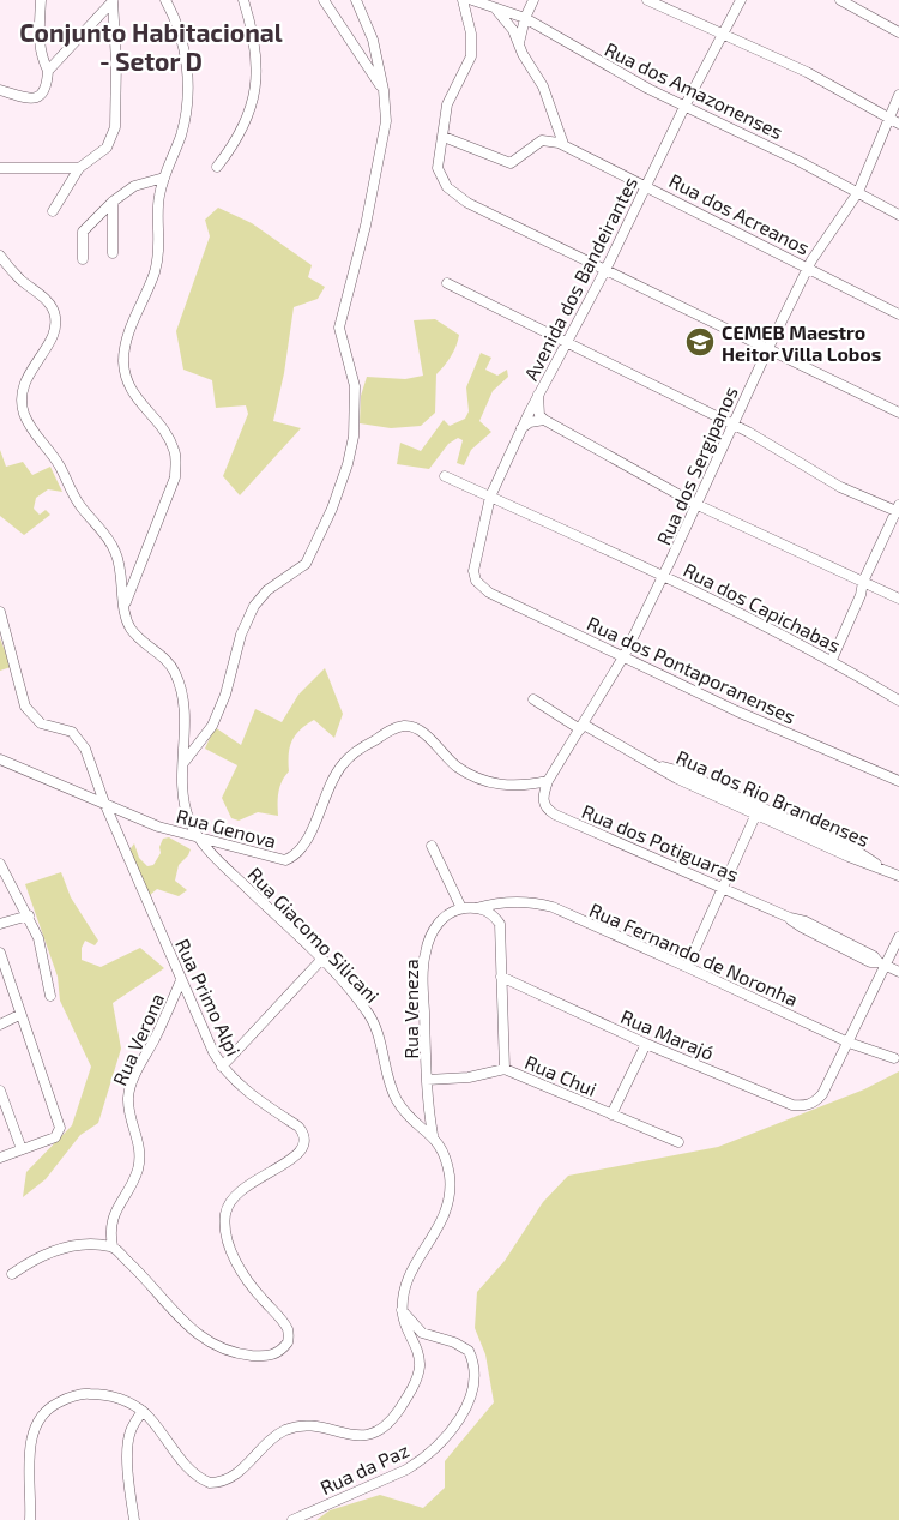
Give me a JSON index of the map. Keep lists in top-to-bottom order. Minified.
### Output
{"streets":{"street":["Rua dos Amazonenses","Rua dos Acreanos","Avenida dos Bandeirantes","Rua dos Sergipanos","Rua dos Capichabas","Rua dos Pontaporanenses","Rua dos Rio Brandenses","Rua Genova","Rua dos Potiguaras","Rua Giacomo Silicani","Rua Fernando de Noronha","Rua Primo Alpi","Rua Veneza","Rua Marajó","Rua Verona","Rua Chui","Rua da Paz"]},"crossings":[["Rua dos Amazonenses","Avenida dos Bandeirantes"],["Rua dos Amazonenses","Rua dos Sergipanos"],["Rua dos Acreanos","Avenida dos Bandeirantes"],["Rua dos Acreanos","Rua dos Sergipanos"],["Avenida dos Bandeirantes","Rua dos Capichabas"],["Avenida dos Bandeirantes","Rua dos Pontaporanenses"],["Rua dos Sergipanos","Rua dos Capichabas"],["Rua dos Sergipanos","Rua dos Pontaporanenses"],["Rua dos Sergipanos","Rua Genova"],["Rua dos Sergipanos","Rua dos Potiguaras"],["Rua Genova","Rua dos Potiguaras"],["Rua Genova","Rua Giacomo Silicani"],["Rua Genova","Rua Primo Alpi"],["Rua Giacomo Silicani","Rua Veneza"],["Rua Giacomo Silicani","Rua da Paz"],["Rua Fernando de Noronha","Rua Marajó"],["Rua Primo Alpi","Rua Verona"],["Rua Veneza","Rua Chui"]],"districts":["Conjunto Habitacional - Setor D"],"places":{"school or university":["CEMEB Maestro Heitor Villa Lobos"]}}
